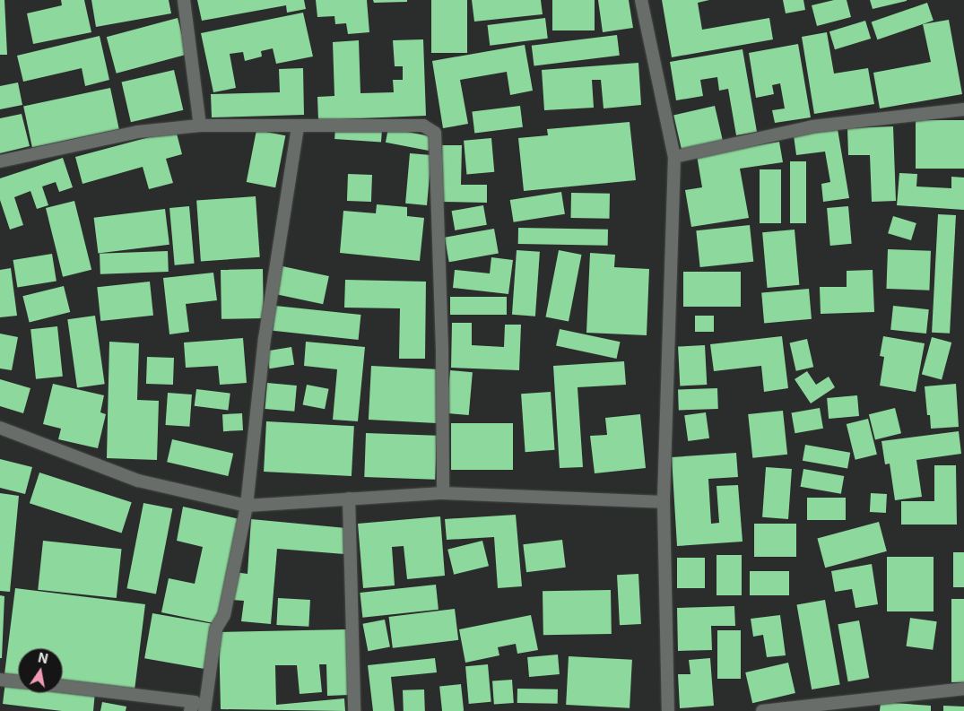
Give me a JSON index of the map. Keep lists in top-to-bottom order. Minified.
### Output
{"north":"top"}
